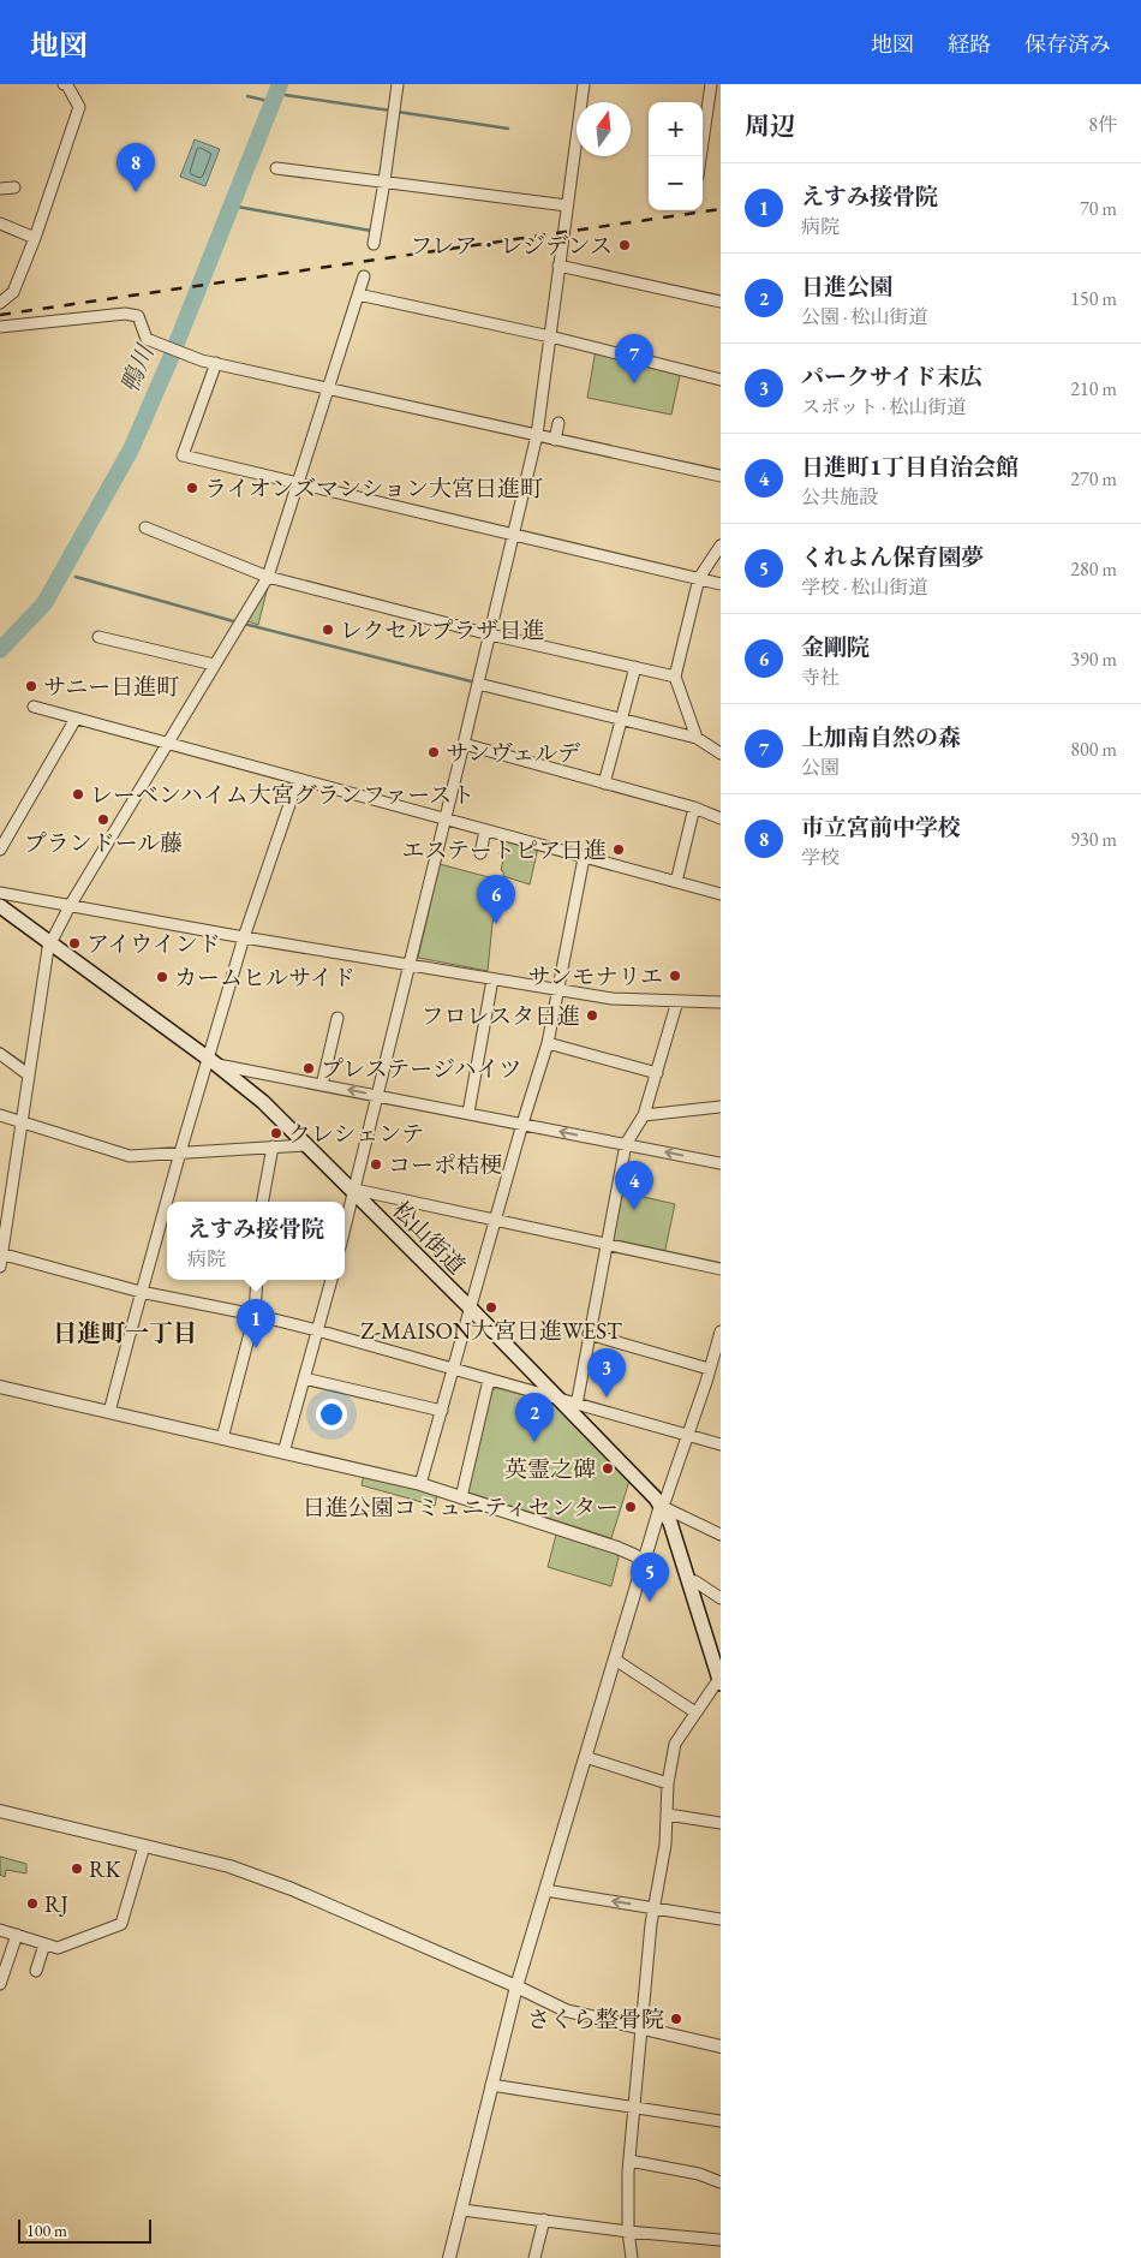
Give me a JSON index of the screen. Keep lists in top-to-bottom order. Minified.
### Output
{"streets":{"main road":["松山街道"]},"districts":["日進町一丁目"],"water":["鴨川"],"places":["フレア・レジデンス","ライオンズマンション大宮日進町","レクセルプラザ日進","サニー日進町","サンヴェルデ","レーベンハイム大宮グランファースト","プランドール藤","エステートピア日進","アイウインド","サンモナリエ","カームヒルサイド","フロレスタ日進","プレステージハイツ","クレシェンテ","コーポ桔梗","Z-MAISON大宮日進WEST","英霊之碑","日進公園コミュニティセンター","RK","RJ","さくら整骨院"],"scale_bar":"100 m","north":"top","page":{"header":"地図","nav":["地図","経路","保存済み"],"heading":["周辺","8件"],"map_buttons":["+","−"],"pins":["8","7","6","4","1","3","2","5"],"list":[{"mark":"1","name":"えすみ接骨院","note":"病院","value":"70 m"},{"mark":"2","name":"日進公園","note":"公園 · 松山街道","value":"150 m"},{"mark":"3","name":"パークサイド末広","note":"スポット · 松山街道","value":"210 m"},{"mark":"4","name":"日進町1丁目自治会館","note":"公共施設","value":"270 m"},{"mark":"5","name":"くれよん保育園夢","note":"学校 · 松山街道","value":"280 m"},{"mark":"6","name":"金剛院","note":"寺社","value":"390 m"},{"mark":"7","name":"上加南自然の森","note":"公園","value":"800 m"},{"mark":"8","name":"市立宮前中学校","note":"学校","value":"930 m"}],"popup":["えすみ接骨院","病院"],"scale":"100 m"}}
